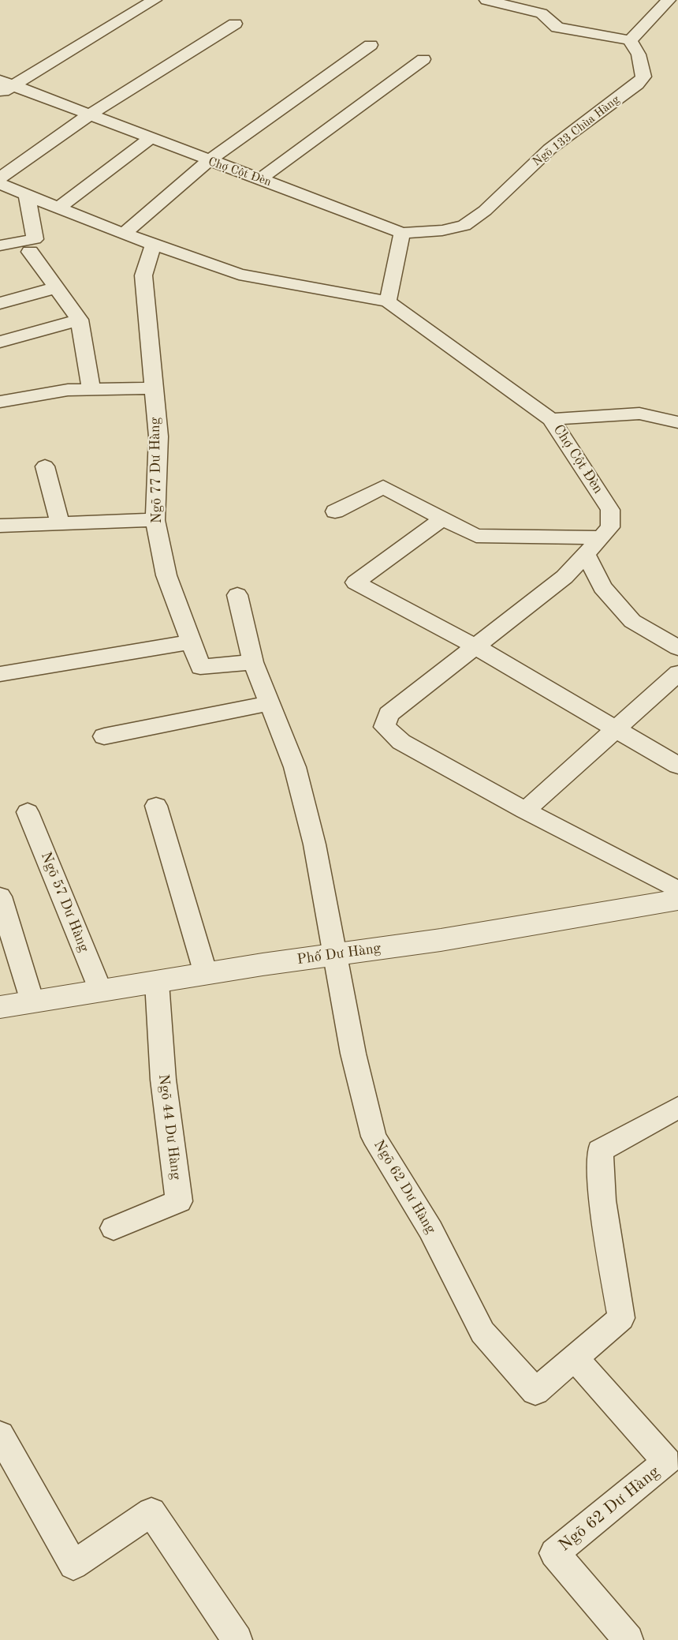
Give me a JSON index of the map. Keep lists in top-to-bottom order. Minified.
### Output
{"streets":{"street":["Phố Dư Hàng"],"lane":["Ngõ 133 Chùa Hàng","Chợ Cột Đèn","Ngõ 77 Dư Hàng","Ngõ 57 Dư Hàng","Ngõ 44 Dư Hàng","Ngõ 62 Dư Hàng"]},"crossings":[["Ngõ 133 Chùa Hàng","Chợ Cột Đèn"],["Chợ Cột Đèn","Ngõ 77 Dư Hàng"],["Ngõ 77 Dư Hàng","Ngõ 62 Dư Hàng"],["Ngõ 57 Dư Hàng","Phố Dư Hàng"],["Phố Dư Hàng","Ngõ 44 Dư Hàng"],["Phố Dư Hàng","Ngõ 62 Dư Hàng"]]}
